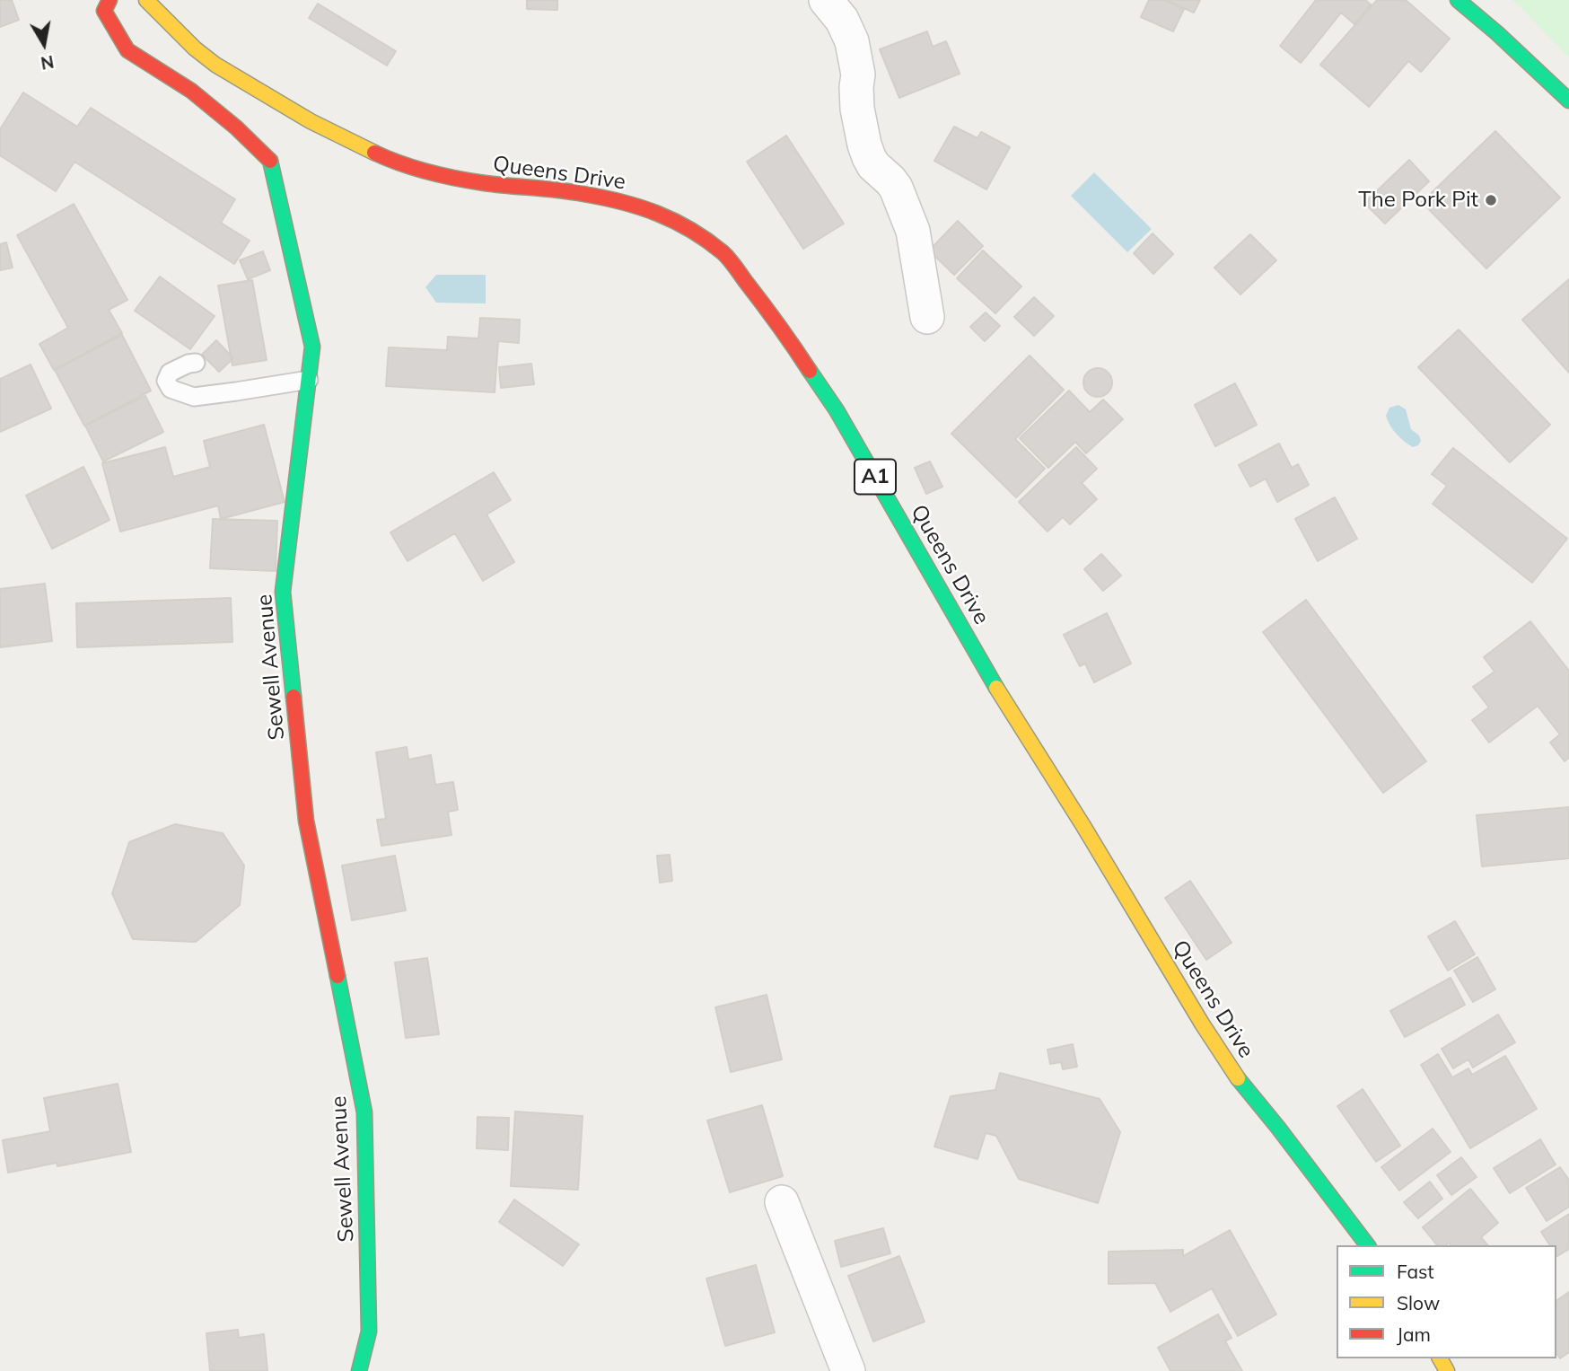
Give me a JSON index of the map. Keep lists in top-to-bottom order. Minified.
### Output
{"streets":{"main road":["Queens Drive","A1","Sewell Avenue"]},"places":["The Pork Pit"],"legend":["Fast","Slow","Jam"],"north":"bottom"}
